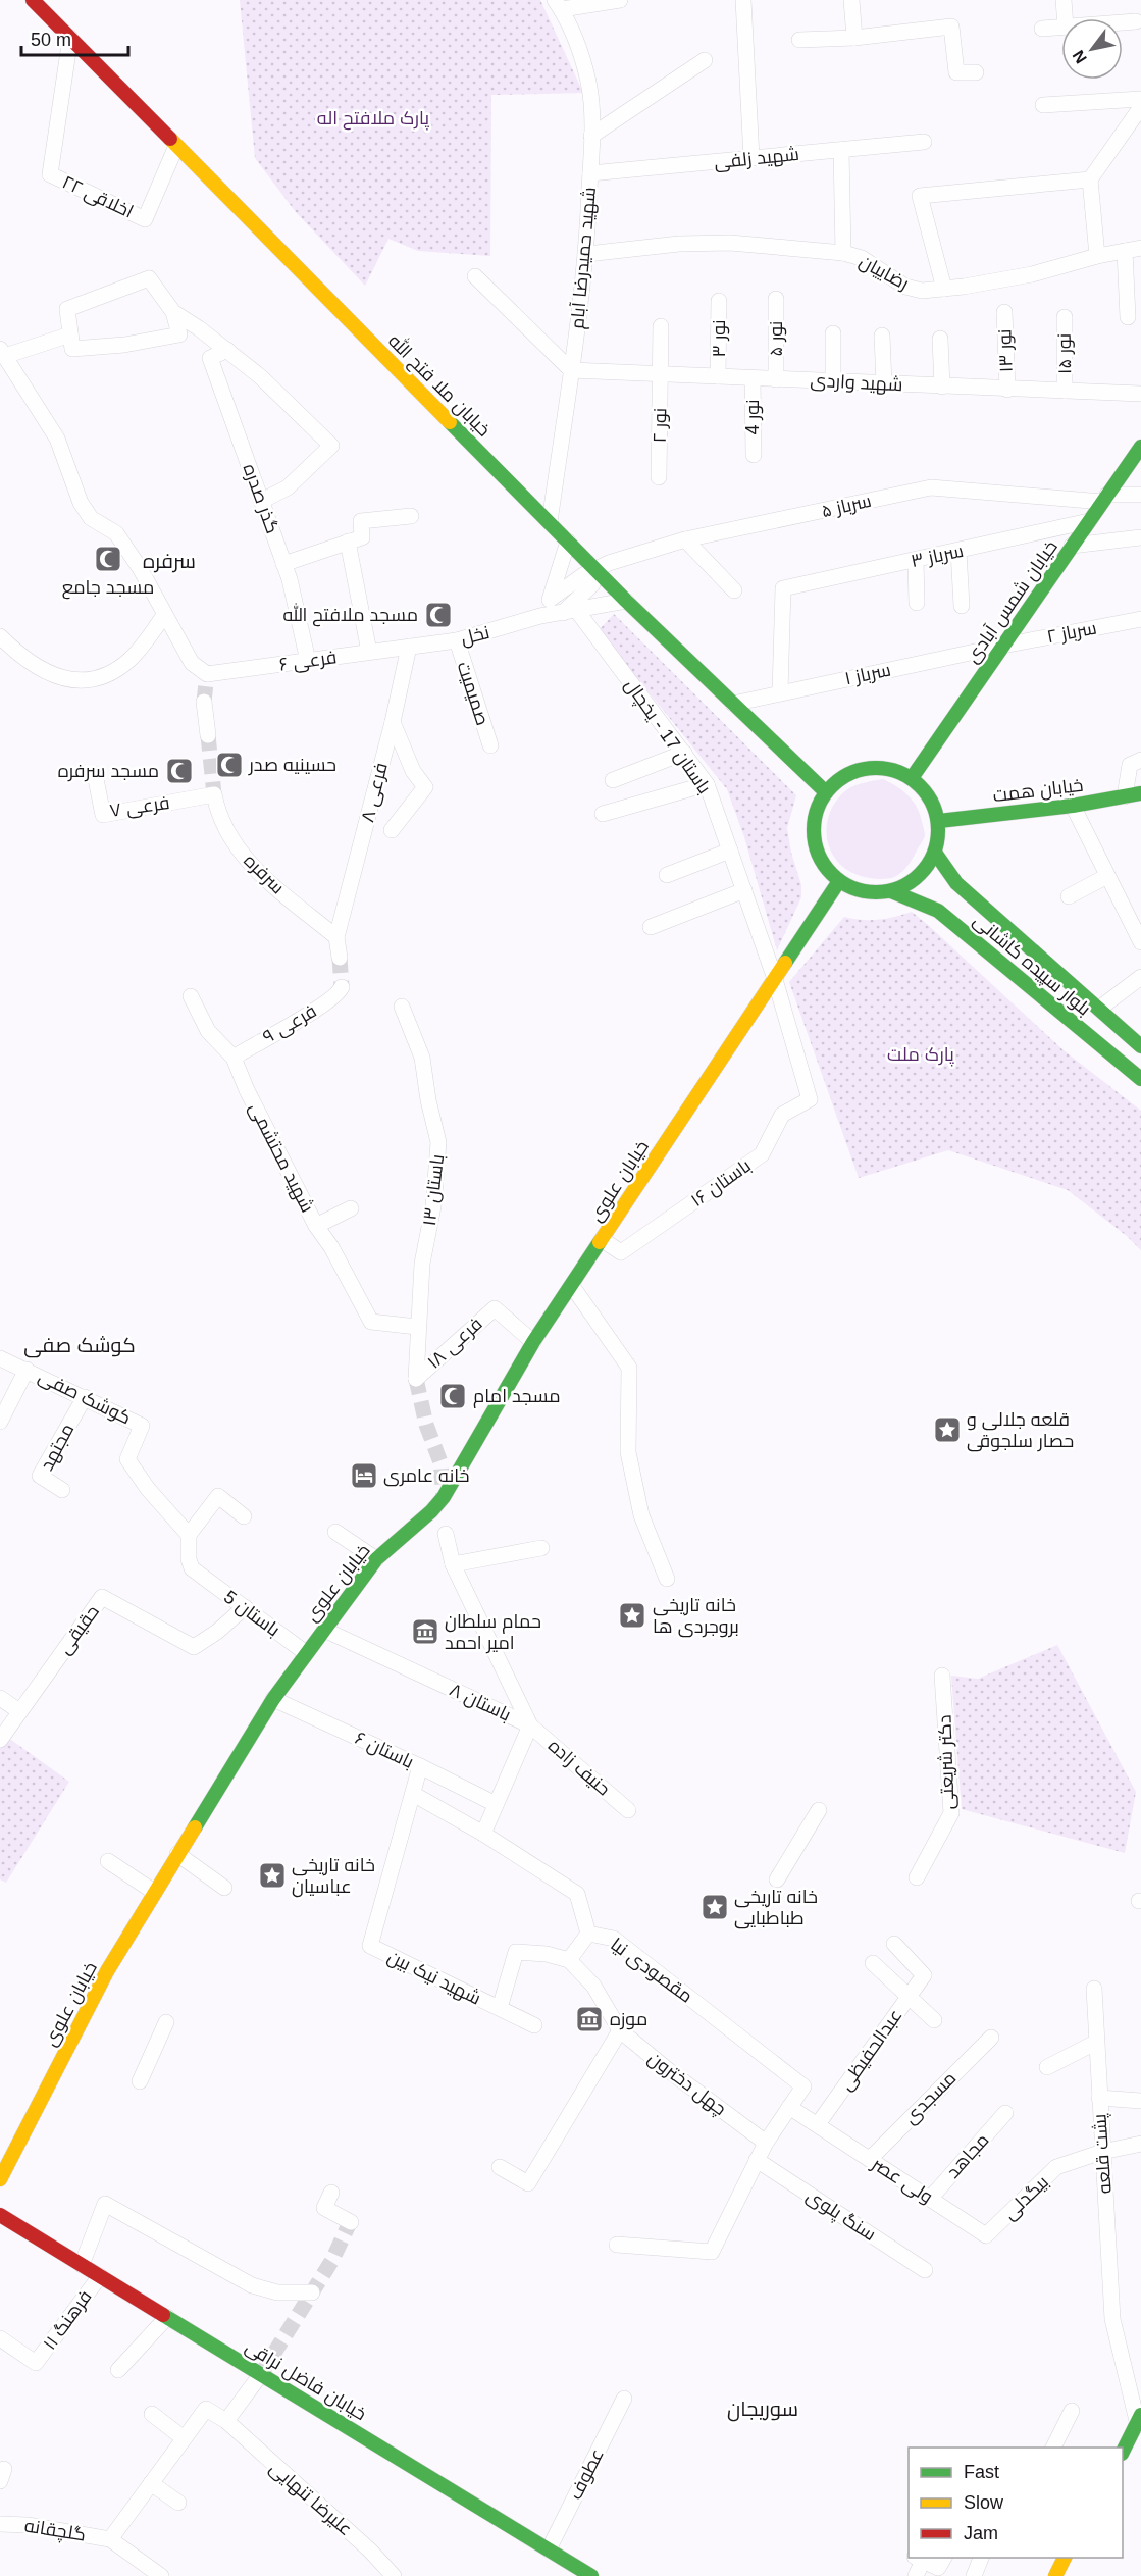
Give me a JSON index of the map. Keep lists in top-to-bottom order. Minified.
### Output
{"streets":{"main road":["خیابان ملا فتح الله","خیابان شمس آبادی","خیابان همت","بلوار سپیده کاشانی","خیابان علوی","خیابان فاضل نراقی"],"street":["شهید زلفی","اخلاقی ۲۲","شهید حمیدرضا آبام","رضاییان","نور ۳","نور ۵","نور ۱۳","نور ۱۵","شهید واردی","نور 4","نور ۲","گذر صدره","سرباز ۵","سرباز ۳","سرباز ۲","نخل","فرعی ۶","سرباز ۱","صمیمیت","باستان 17 - یخچال","فرعی ۸","فرعی ۷","سرفره","فرعی ۹","شهید محتشمی","باستان ۱۶","باستان ۱۳","فرعی ۱۸","کوشک صفی","مجتهد","باستان 5","حقیقی","باستان ۸","باستان ۶","دکتر شریعتی","حنیف زاده","مقصودی نیا","شهید نیک بین","عبدالحفیظی","چهل دخترون","مسجدی","پشت قلعه","مجاهد","ولی عصر","بیگدلی","سنگ پلوی","فرهنگ ۱۱","عطوف","علیرضا تنهایی","گلچقانه"]},"crossings":[["شهید زلفی","شهید حمیدرضا آبام"],["اخلاقی ۲۲","خیابان ملا فتح الله"],["شهید حمیدرضا آبام","رضاییان"],["شهید حمیدرضا آبام","شهید واردی"],["شهید حمیدرضا آبام","خیابان ملا فتح الله"],["نور ۳","شهید واردی"],["نور ۵","شهید واردی"],["نور ۱۳","شهید واردی"],["نور ۱۵","شهید واردی"],["شهید واردی","نور 4"],["شهید واردی","نور ۲"],["خیابان ملا فتح الله","سرباز ۵"],["خیابان ملا فتح الله","خیابان شمس آبادی"],["خیابان ملا فتح الله","نخل"],["خیابان ملا فتح الله","سرباز ۱"],["خیابان ملا فتح الله","خیابان همت"],["خیابان ملا فتح الله","بلوار سپیده کاشانی"],["خیابان ملا فتح الله","خیابان علوی"],["گذر صدره","فرعی ۶"],["سرباز ۵","خیابان شمس آبادی"],["سرباز ۳","خیابان شمس آبادی"],["سرباز ۳","سرباز ۱"],["خیابان شمس آبادی","سرباز ۲"],["خیابان شمس آبادی","سرباز ۱"],["خیابان شمس آبادی","خیابان همت"],["خیابان شمس آبادی","بلوار سپیده کاشانی"],["خیابان شمس آبادی","خیابان علوی"],["سرباز ۲","سرباز ۱"],["نخل","فرعی ۶"],["نخل","صمیمیت"],["نخل","باستان 17 - یخچال"],["نخل","فرعی ۸"],["فرعی ۶","فرعی ۸"],["باستان 17 - یخچال","خیابان علوی"],["باستان 17 - یخچال","باستان ۱۶"],["خیابان همت","بلوار سپیده کاشانی"],["خیابان همت","خیابان علوی"],["فرعی ۸","سرفره"],["فرعی ۷","سرفره"],["بلوار سپیده کاشانی","خیابان علوی"],["فرعی ۹","شهید محتشمی"],["شهید محتشمی","باستان ۱۳"],["خیابان علوی","باستان ۱۶"],["خیابان علوی","فرعی ۱۸"],["خیابان علوی","باستان 5"],["خیابان علوی","باستان ۸"],["خیابان علوی","باستان ۶"],["باستان ۱۳","فرعی ۱۸"],["کوشک صفی","مجتهد"],["کوشک صفی","باستان 5"],["باستان 5","حقیقی"],["باستان ۸","باستان ۶"],["باستان ۸","حنیف زاده"],["باستان ۸","مقصودی نیا"],["مقصودی نیا","شهید نیک بین"],["مقصودی نیا","ولی عصر"],["عبدالحفیظی","ولی عصر"],["مسجدی","ولی عصر"],["پشت قلعه","بیگدلی"],["مجاهد","ولی عصر"],["ولی عصر","بیگدلی"],["فرهنگ ۱۱","خیابان فاضل نراقی"],["خیابان فاضل نراقی","عطوف"]],"districts":["سرفره","کوشک صفی","سوریجان"],"parks":["پارک ملافتح اله","پارک ملت"],"places":{"mosque":["مسجد جامع","مسجد ملافتح الله","حسینیه صدر","مسجد سرفره","مسجد امام"],"place":["قلعه جلالی و حصار سلجوقی","خانه تاریخی بروجردی ها","خانه تاریخی عباسیان","خانه تاریخی طباطبایی"],"hotel":["خانه عامری"],"museum":["حمام سلطان امیر احمد","موزه"]},"legend":["Fast","Slow","Jam"],"scale_bar":"50 m","north":"bottom left"}
